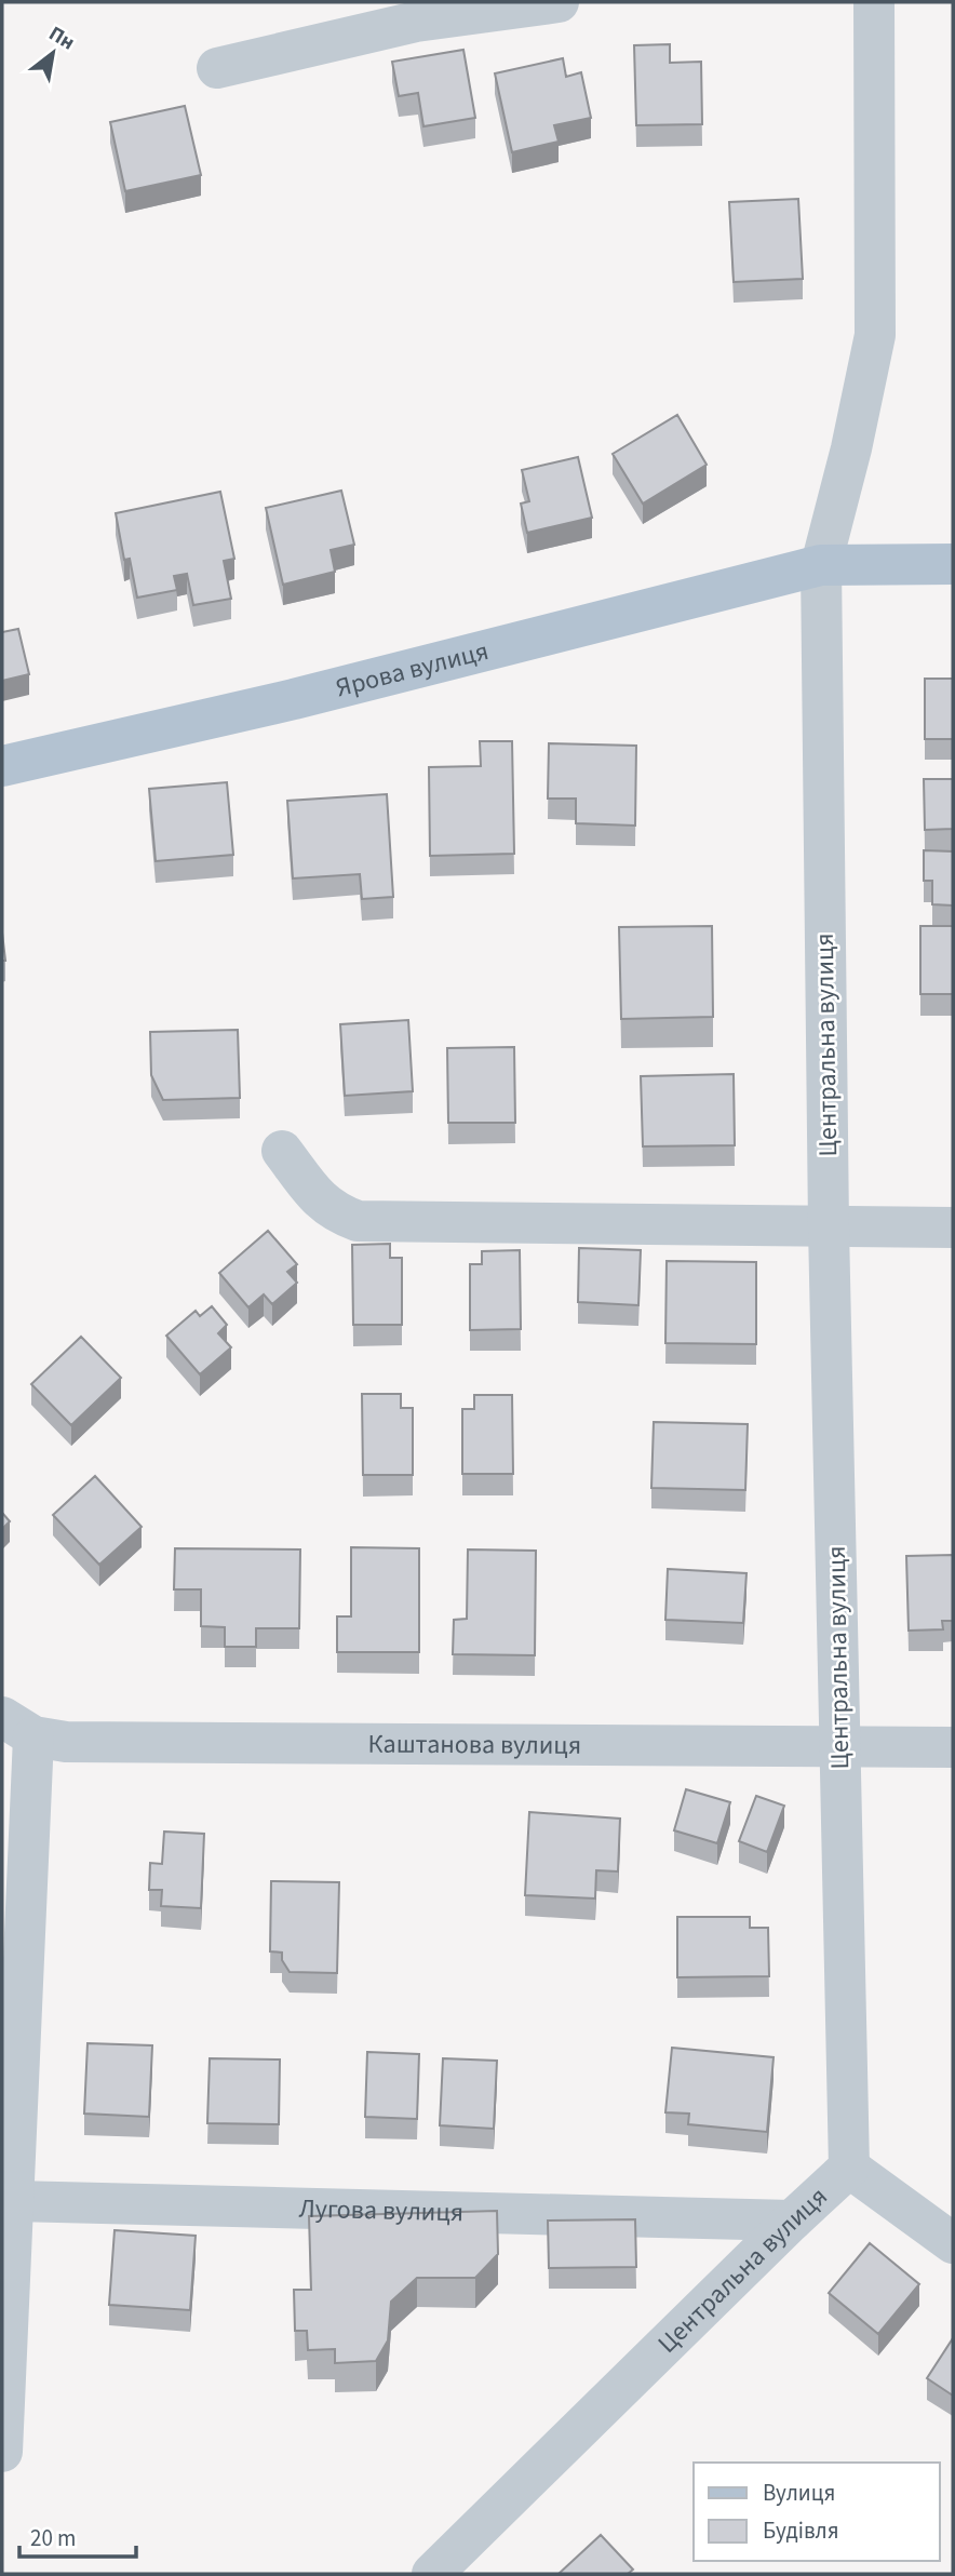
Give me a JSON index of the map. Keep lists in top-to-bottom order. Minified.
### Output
{"streets":{"main road":["Ярова вулиця"],"street":["Центральна вулиця","Каштанова вулиця","Лугова вулиця"]},"crossings":[["Ярова вулиця","Центральна вулиця"],["Центральна вулиця","Каштанова вулиця"],["Центральна вулиця","Лугова вулиця"]],"legend":["Вулиця","Будівля"],"scale_bar":"20 m","north":"top right"}
